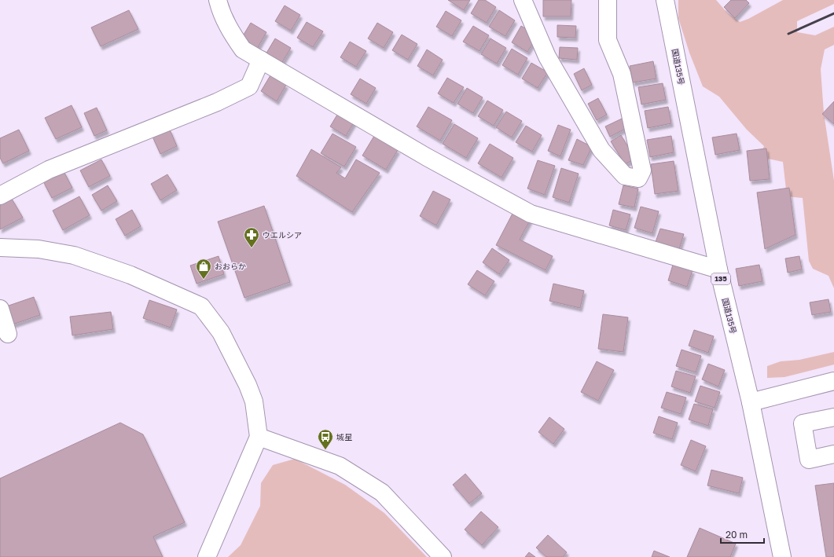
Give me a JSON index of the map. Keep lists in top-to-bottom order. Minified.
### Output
{"streets":{"main road":["国道135号","135"]},"places":{"pharmacy":["ウエルシア"],"shop":["おおらか"],"bus stop":["城星"]},"scale_bar":"20 m"}
